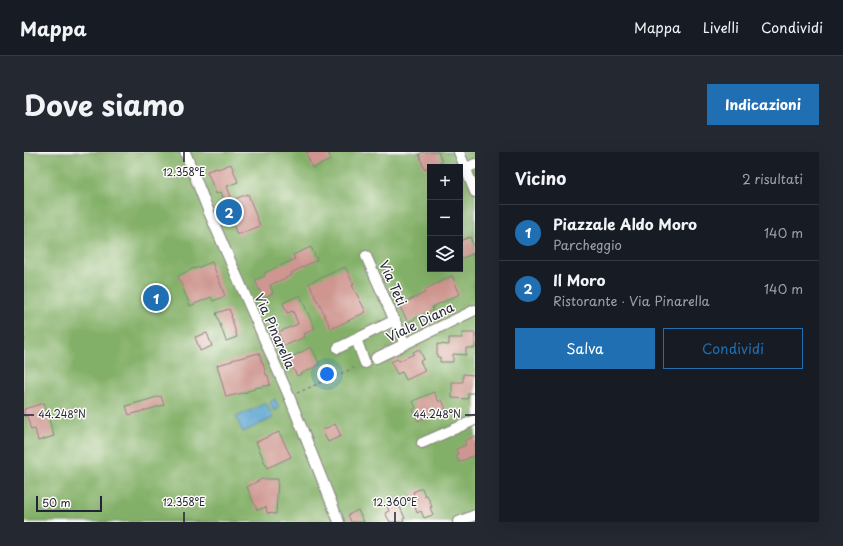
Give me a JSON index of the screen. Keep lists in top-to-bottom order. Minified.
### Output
{"streets":{"street":["Via Teti","Viale Diana","Via Pinarella"]},"crossings":[["Via Teti","Viale Diana"]],"scale_bar":"50 m","page":{"header":"Mappa","nav":["Mappa","Livelli","Condividi"],"title":"Dove siamo","buttons":["Indicazioni",["Salva","Condividi"]],"heading":["Vicino","2 risultati"],"map_buttons":["+","−"],"pins":["2","1"],"list":[{"mark":"1","name":"Piazzale Aldo Moro","note":"Parcheggio","value":"140 m"},{"mark":"2","name":"Il Moro","note":"Ristorante · Via Pinarella","value":"140 m"}],"scale":"50 m"},"coordinates":["12.358°E","44.248°N","12.360°E"]}
